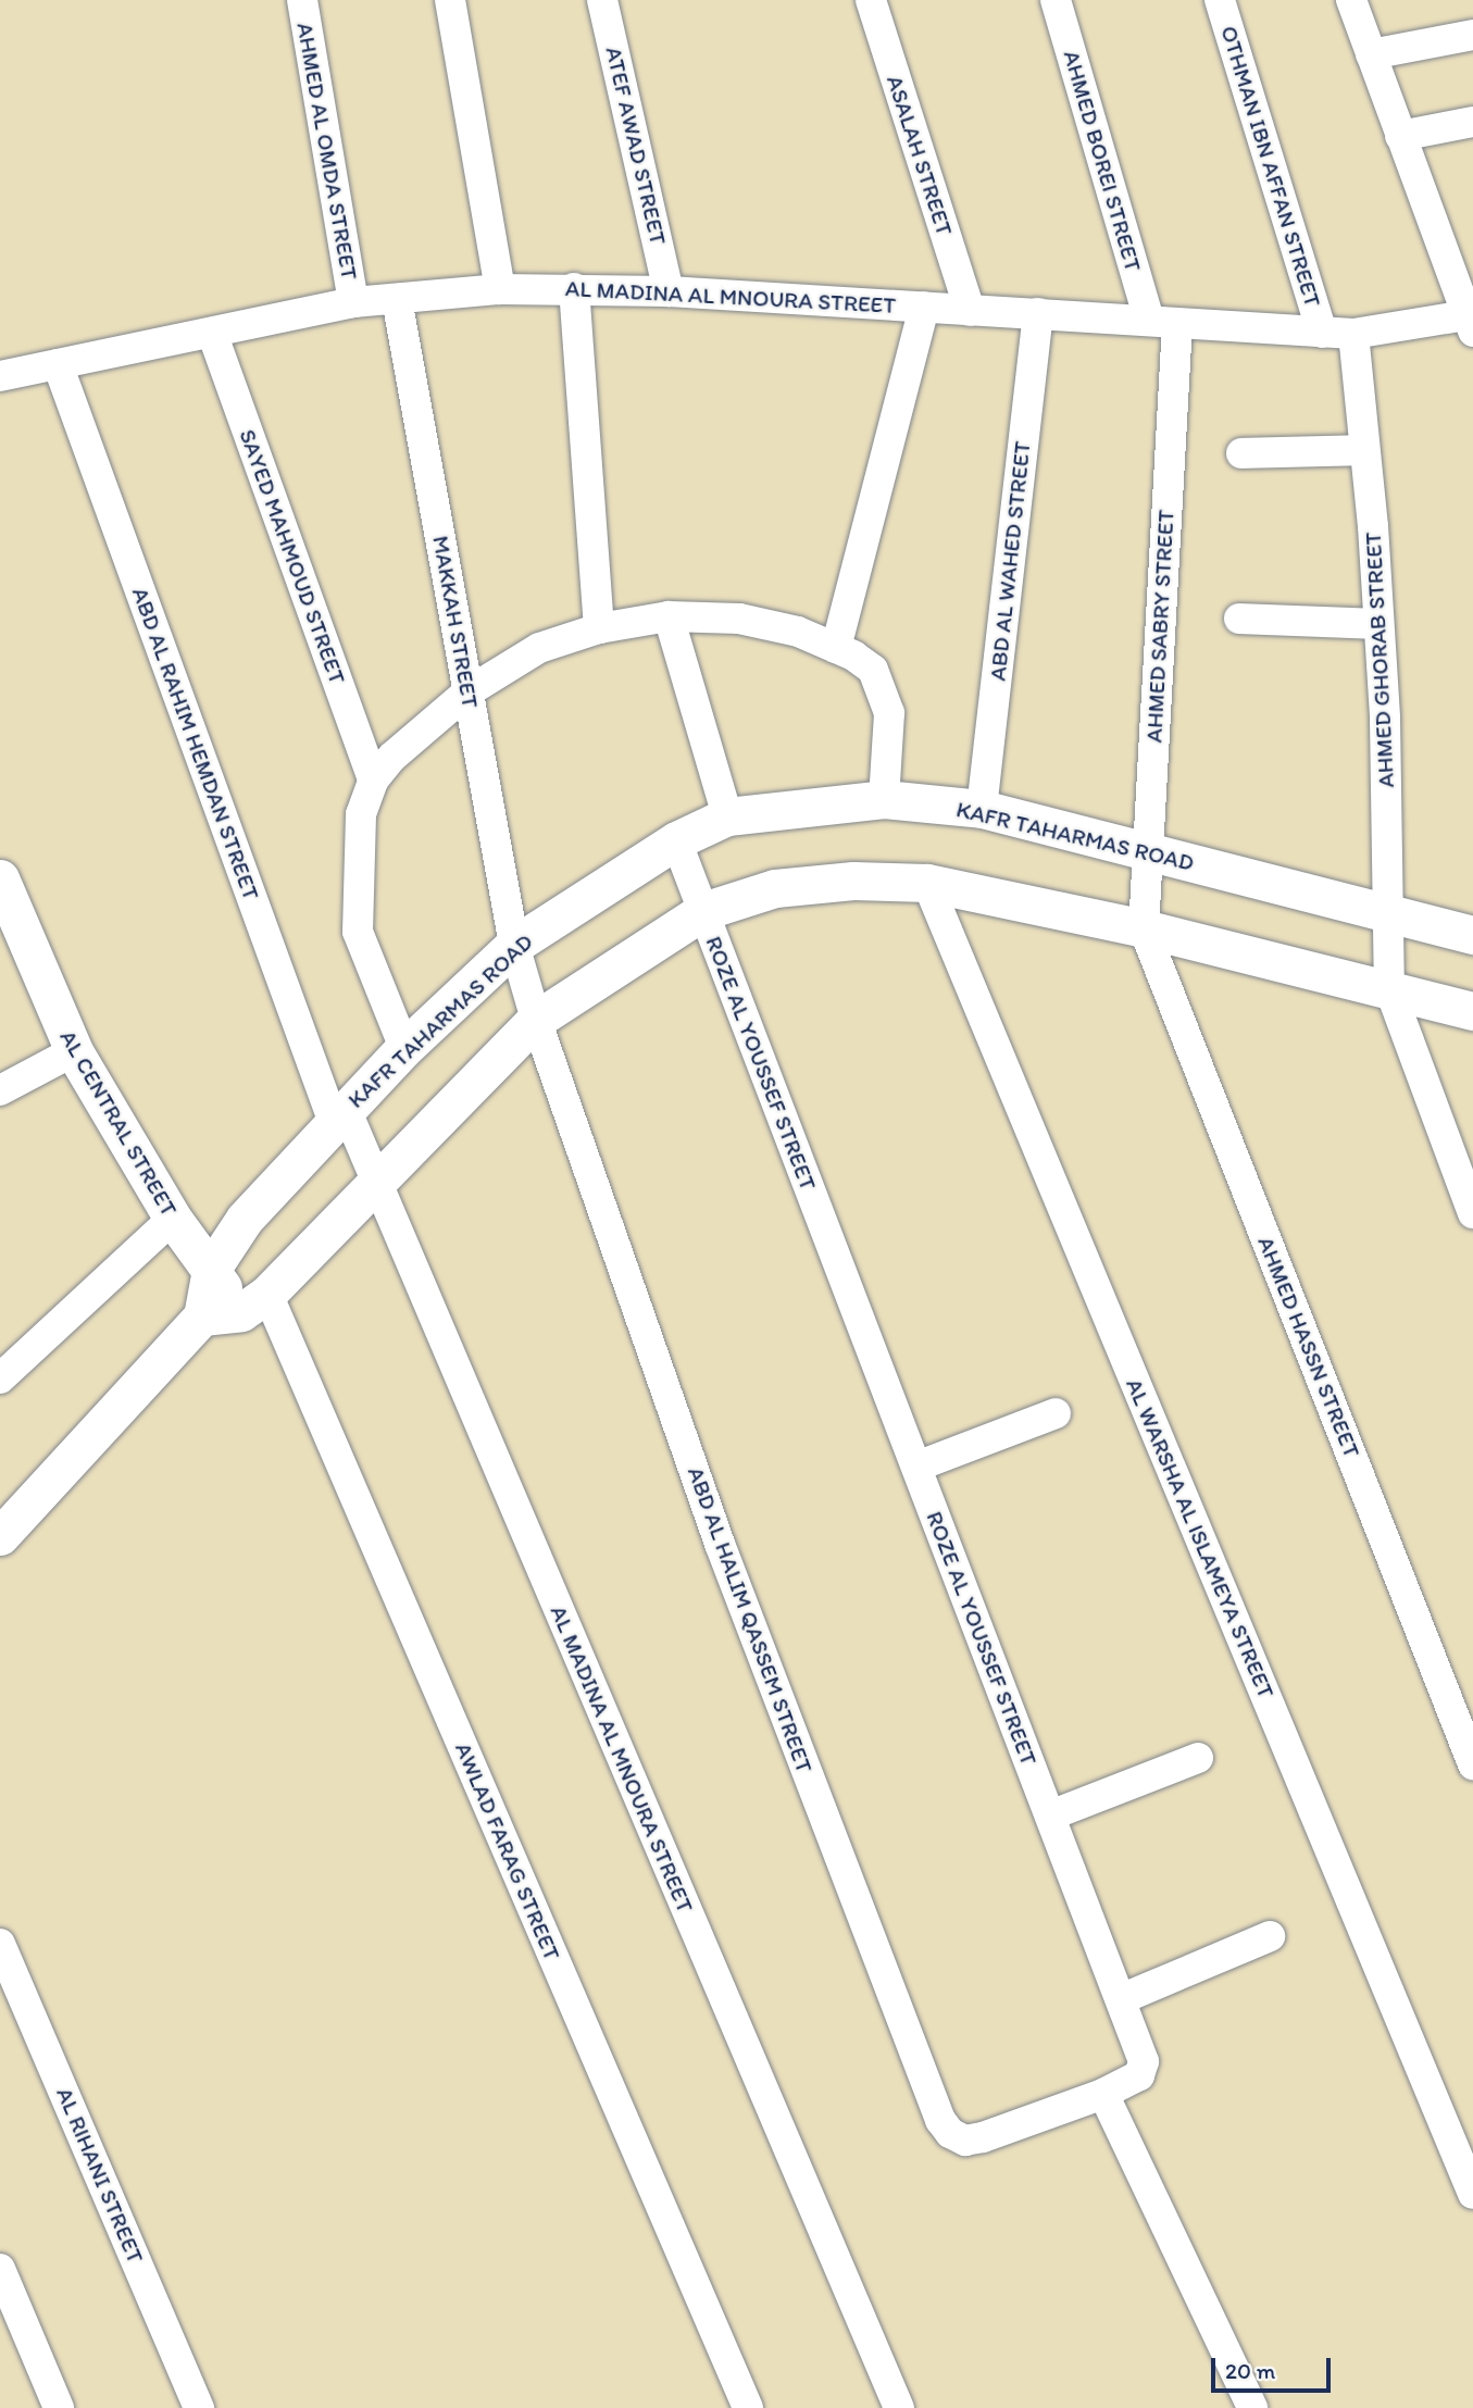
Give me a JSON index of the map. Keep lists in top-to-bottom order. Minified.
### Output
{"streets":{"street":["ATEF AWAD STREET","AHMED AL OMDA STREET","ASALAH STREET","AHMED BOREI STREET","OTHMAN IBN AFFAN STREET","AL MADINA AL MNOURA STREET","SAYED MAHMOUD STREET","ABD AL WAHED STREET","MAKKAH STREET","AHMED SABRY STREET","AHMED GHORAB STREET","ABD AL RAHIM HEMDAN STREET","KAFR TAHARMAS ROAD","ROZE AL YOUSSEF STREET","AL CENTRAL STREET","AHMED HASSN STREET","AL WARSHA AL ISLAMEYA STREET","ABD AL HALIM QASSEM STREET","AWLAD FARAG STREET","AL RIHANI STREET"]},"crossings":[["ATEF AWAD STREET","AL MADINA AL MNOURA STREET"],["AHMED AL OMDA STREET","AL MADINA AL MNOURA STREET"],["ASALAH STREET","AL MADINA AL MNOURA STREET"],["AHMED BOREI STREET","AL MADINA AL MNOURA STREET"],["AHMED BOREI STREET","AHMED SABRY STREET"],["OTHMAN IBN AFFAN STREET","AL MADINA AL MNOURA STREET"],["AL MADINA AL MNOURA STREET","SAYED MAHMOUD STREET"],["AL MADINA AL MNOURA STREET","ABD AL WAHED STREET"],["AL MADINA AL MNOURA STREET","MAKKAH STREET"],["AL MADINA AL MNOURA STREET","AHMED SABRY STREET"],["AL MADINA AL MNOURA STREET","AHMED GHORAB STREET"],["AL MADINA AL MNOURA STREET","ABD AL RAHIM HEMDAN STREET"],["AL MADINA AL MNOURA STREET","KAFR TAHARMAS ROAD"],["ABD AL WAHED STREET","KAFR TAHARMAS ROAD"],["MAKKAH STREET","KAFR TAHARMAS ROAD"],["MAKKAH STREET","ABD AL HALIM QASSEM STREET"],["AHMED SABRY STREET","KAFR TAHARMAS ROAD"],["AHMED SABRY STREET","AHMED HASSN STREET"],["AHMED GHORAB STREET","KAFR TAHARMAS ROAD"],["ABD AL RAHIM HEMDAN STREET","KAFR TAHARMAS ROAD"],["KAFR TAHARMAS ROAD","ROZE AL YOUSSEF STREET"],["KAFR TAHARMAS ROAD","AL CENTRAL STREET"],["KAFR TAHARMAS ROAD","ABD AL HALIM QASSEM STREET"],["ROZE AL YOUSSEF STREET","ABD AL HALIM QASSEM STREET"],["AL CENTRAL STREET","AWLAD FARAG STREET"]],"scale_bar":"20 m"}
